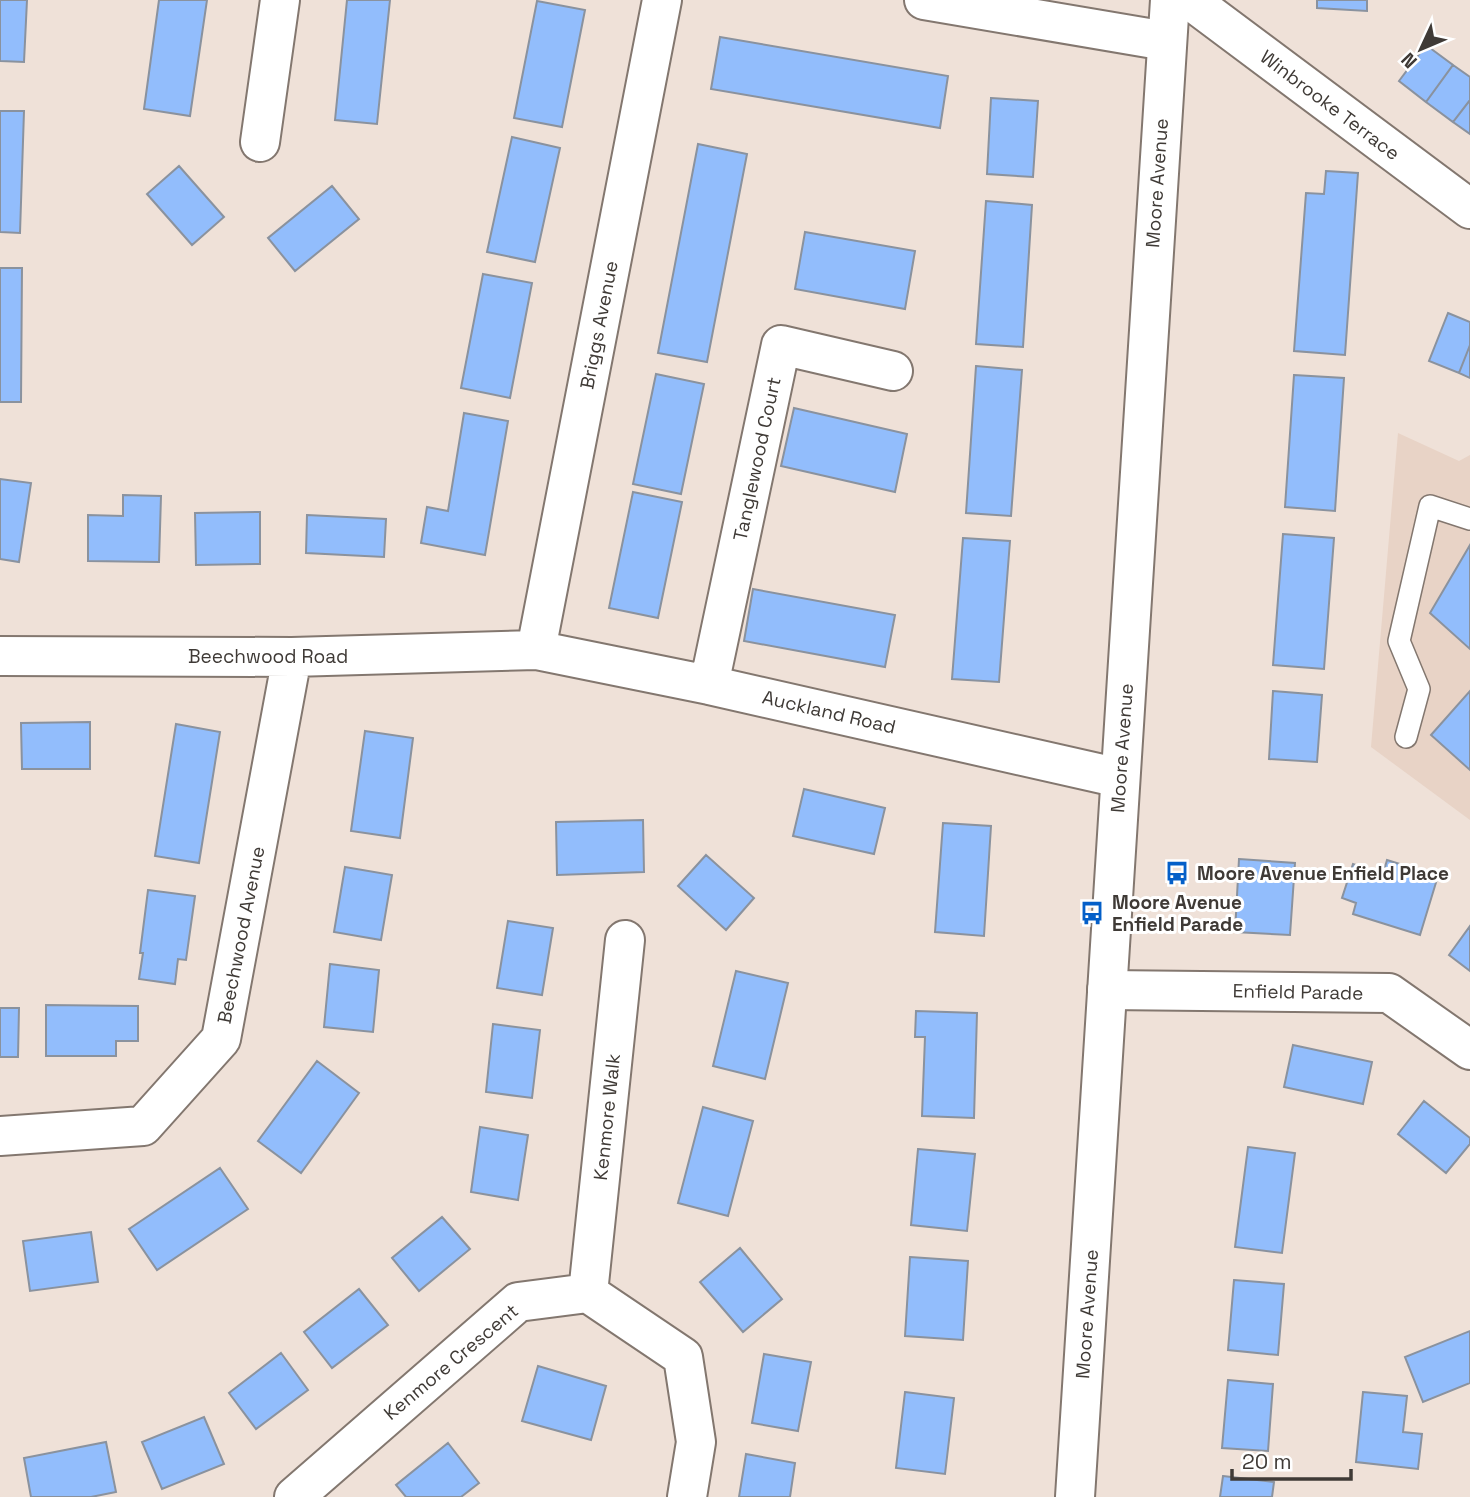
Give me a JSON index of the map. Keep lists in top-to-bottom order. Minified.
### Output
{"streets":{"street":["Winbrooke Terrace","Moore Avenue","Briggs Avenue","Tanglewood Court","Beechwood Road","Auckland Road","Beechwood Avenue","Enfield Parade","Kenmore Walk","Kenmore Crescent"]},"crossings":[["Moore Avenue","Auckland Road"],["Moore Avenue","Enfield Parade"],["Briggs Avenue","Beechwood Road"],["Briggs Avenue","Auckland Road"],["Tanglewood Court","Auckland Road"],["Beechwood Road","Auckland Road"],["Beechwood Road","Beechwood Avenue"],["Kenmore Walk","Kenmore Crescent"]],"places":{"bus stop":["Moore Avenue Enfield Place","Moore Avenue Enfield Parade"]},"scale_bar":"20 m","north":"bottom left"}
